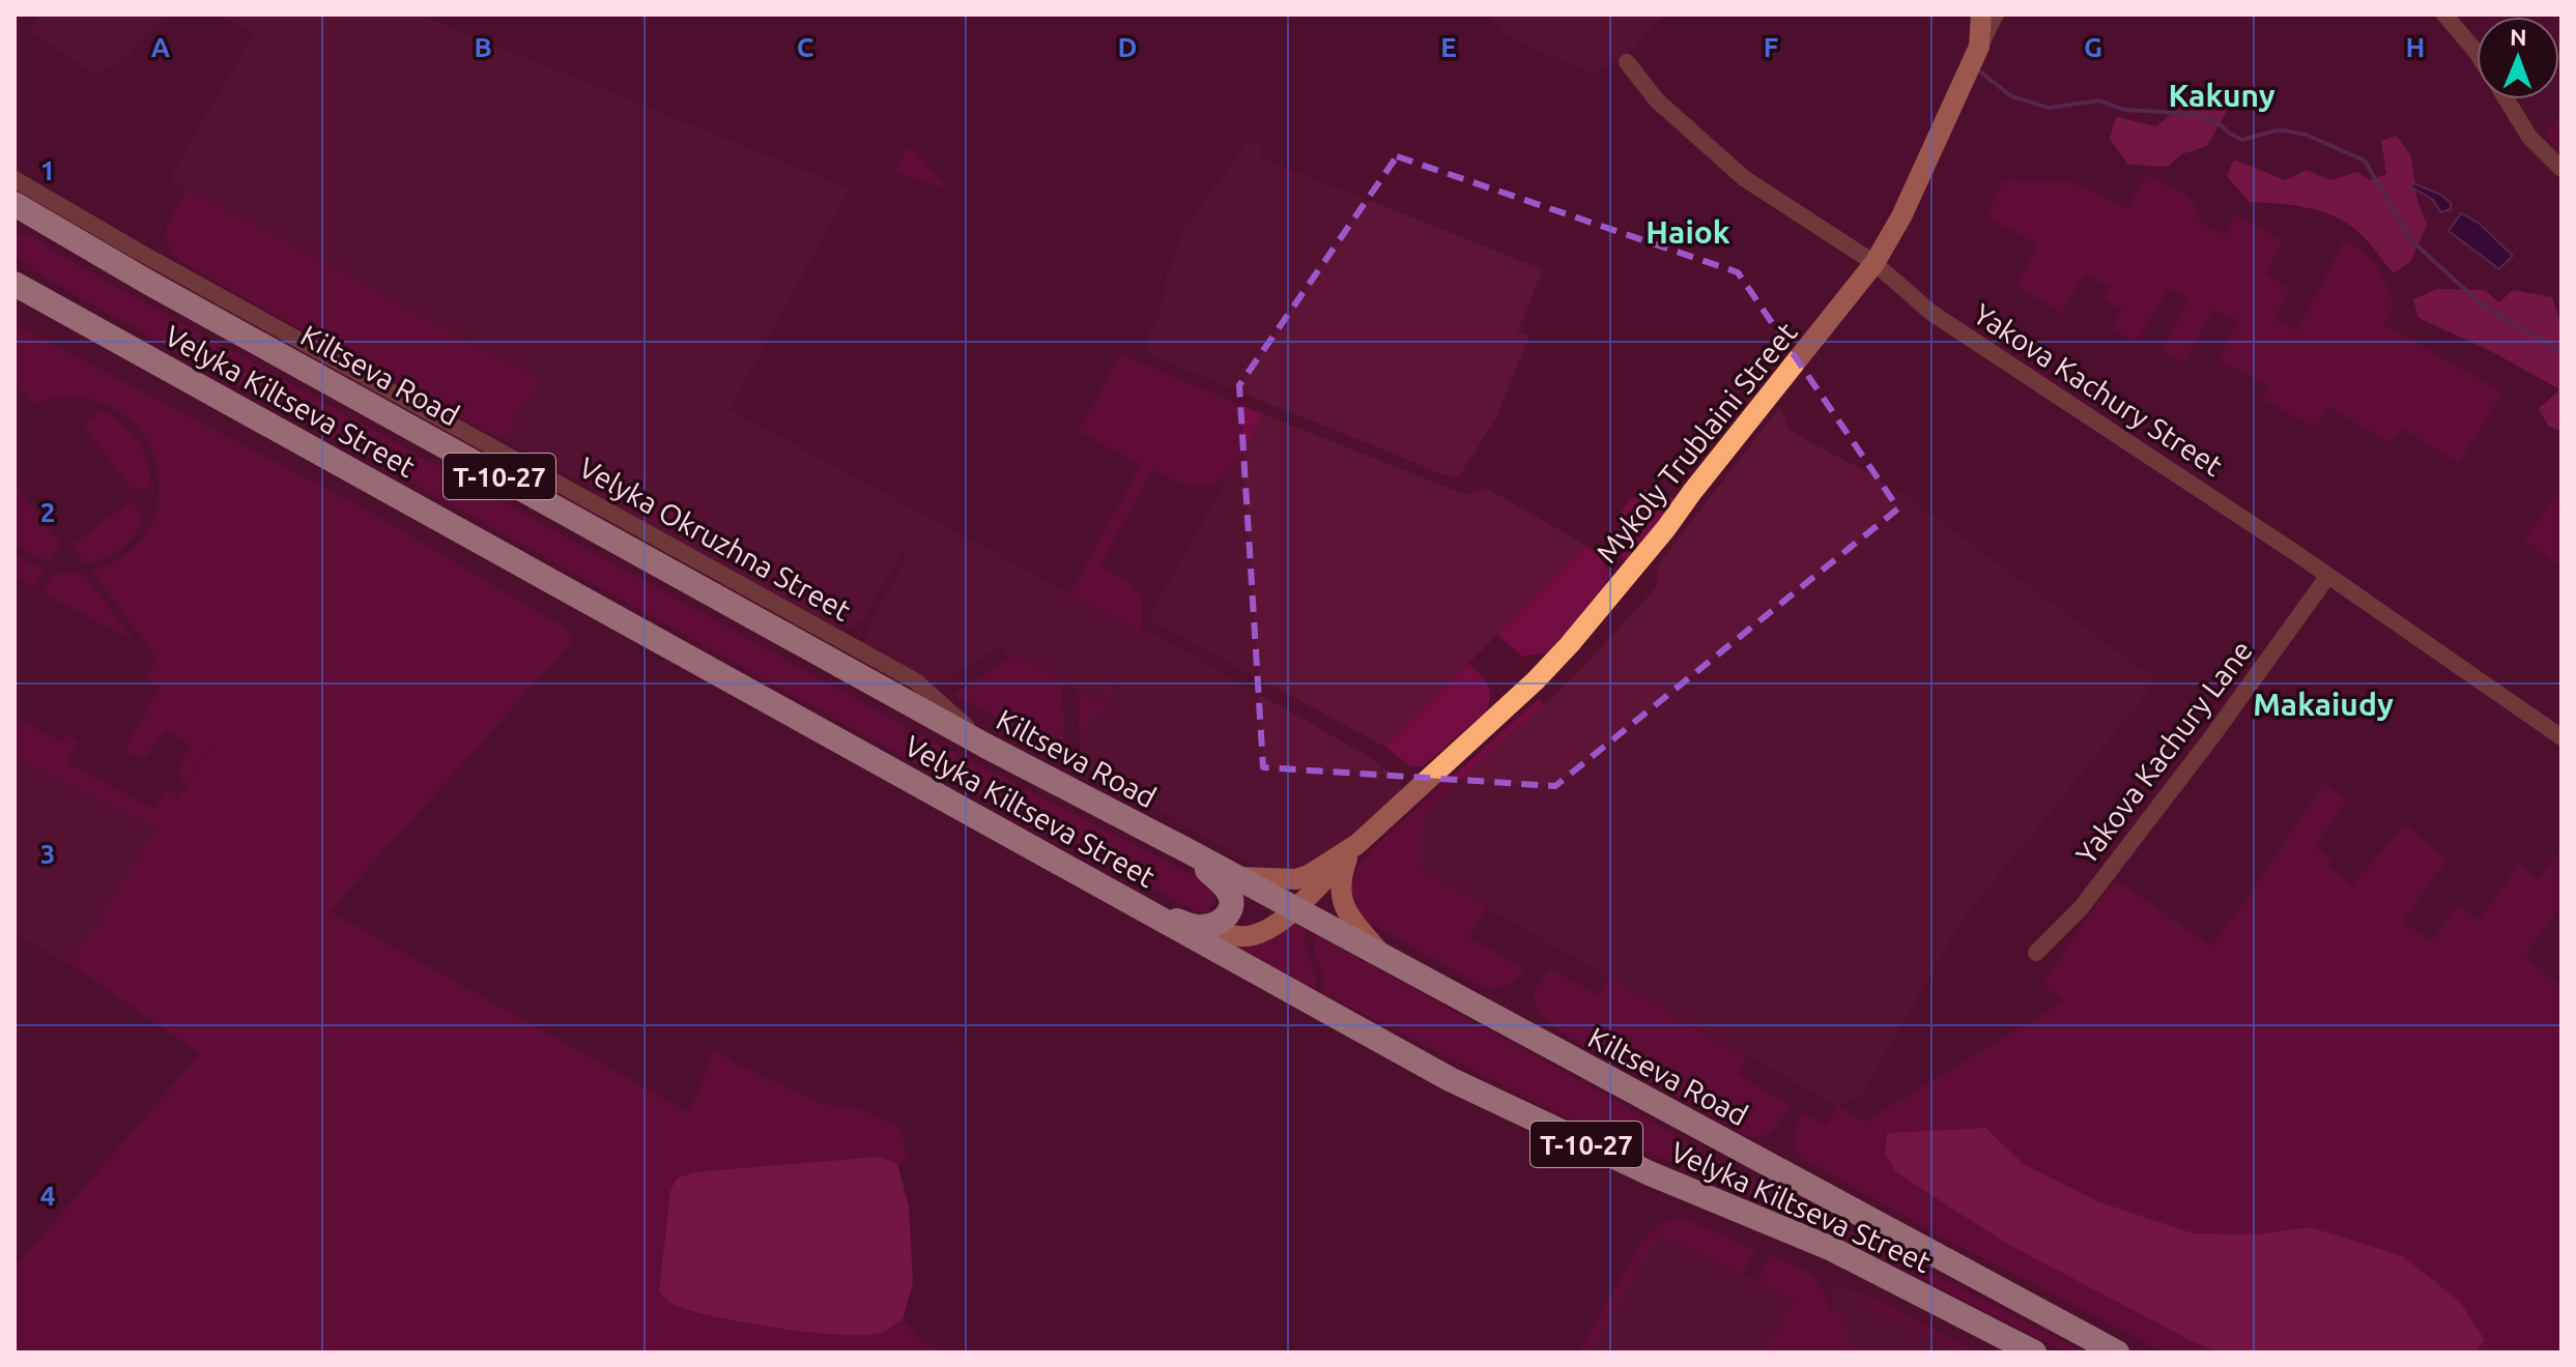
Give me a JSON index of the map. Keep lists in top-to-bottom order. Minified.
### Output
{"streets":{"highway":["Kiltseva Road","Velyka Kiltseva Street","Т-10-27"],"main road":["Mykoly Trublaini Street"],"street":["Yakova Kachury Street","Velyka Okruzhna Street","Yakova Kachury Lane"]},"crossings":[["Kiltseva Road","Mykoly Trublaini Street"],["Kiltseva Road","Velyka Okruzhna Street"],["Yakova Kachury Street","Mykoly Trublaini Street"],["Yakova Kachury Street","Yakova Kachury Lane"]],"districts":["Kakuny","Haiok","Makaiudy"],"north":"top","grid":{"columns":["A","B","C","D","E","F","G","H"],"rows":["1","2","3","4"]}}
